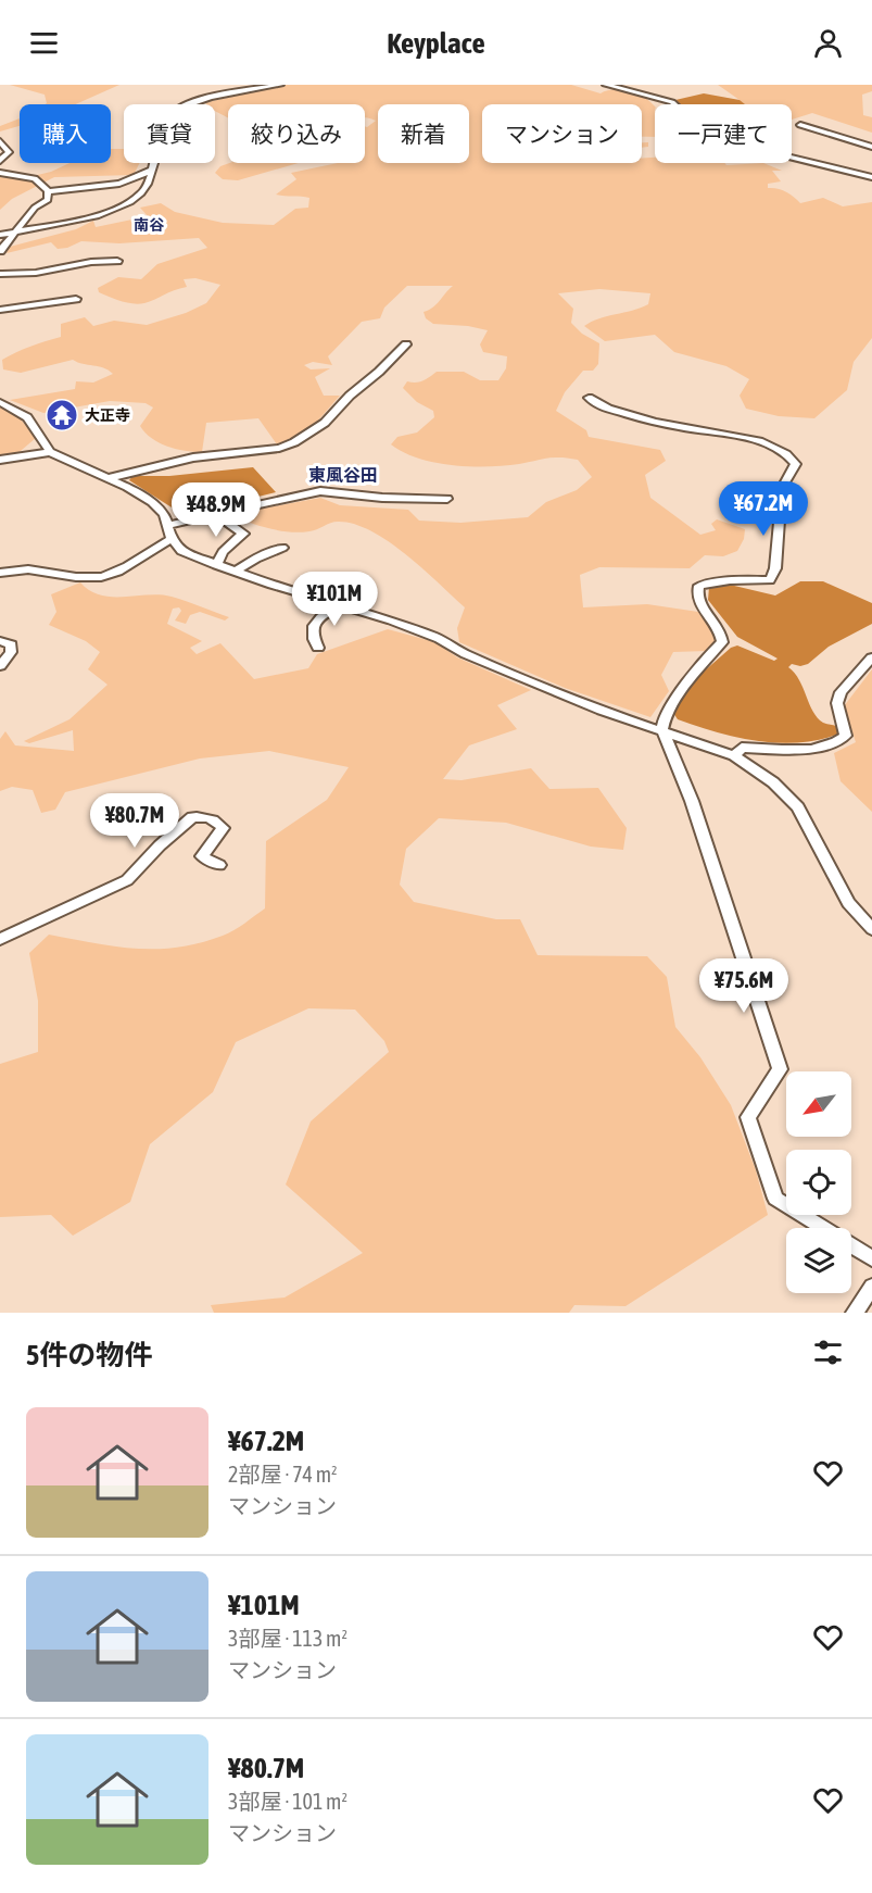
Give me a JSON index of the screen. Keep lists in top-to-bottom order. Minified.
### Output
{"districts":["南谷","東風谷田"],"places":{"temple":["大正寺"]},"north":"bottom left","page":{"header":"Keyplace","chip":["購入","賃貸","絞り込み","新着","マンション","一戸建て"],"price":["¥67.2M","¥48.9M","¥101M","¥80.7M","¥75.6M"],"heading":"5件の物件","list":[{"name":"¥67.2M","note":"2部屋 · 74 m² · マンション"},{"name":"¥101M","note":"3部屋 · 113 m² · マンション"},{"name":"¥80.7M","note":"3部屋 · 101 m² · マンション"}]}}
